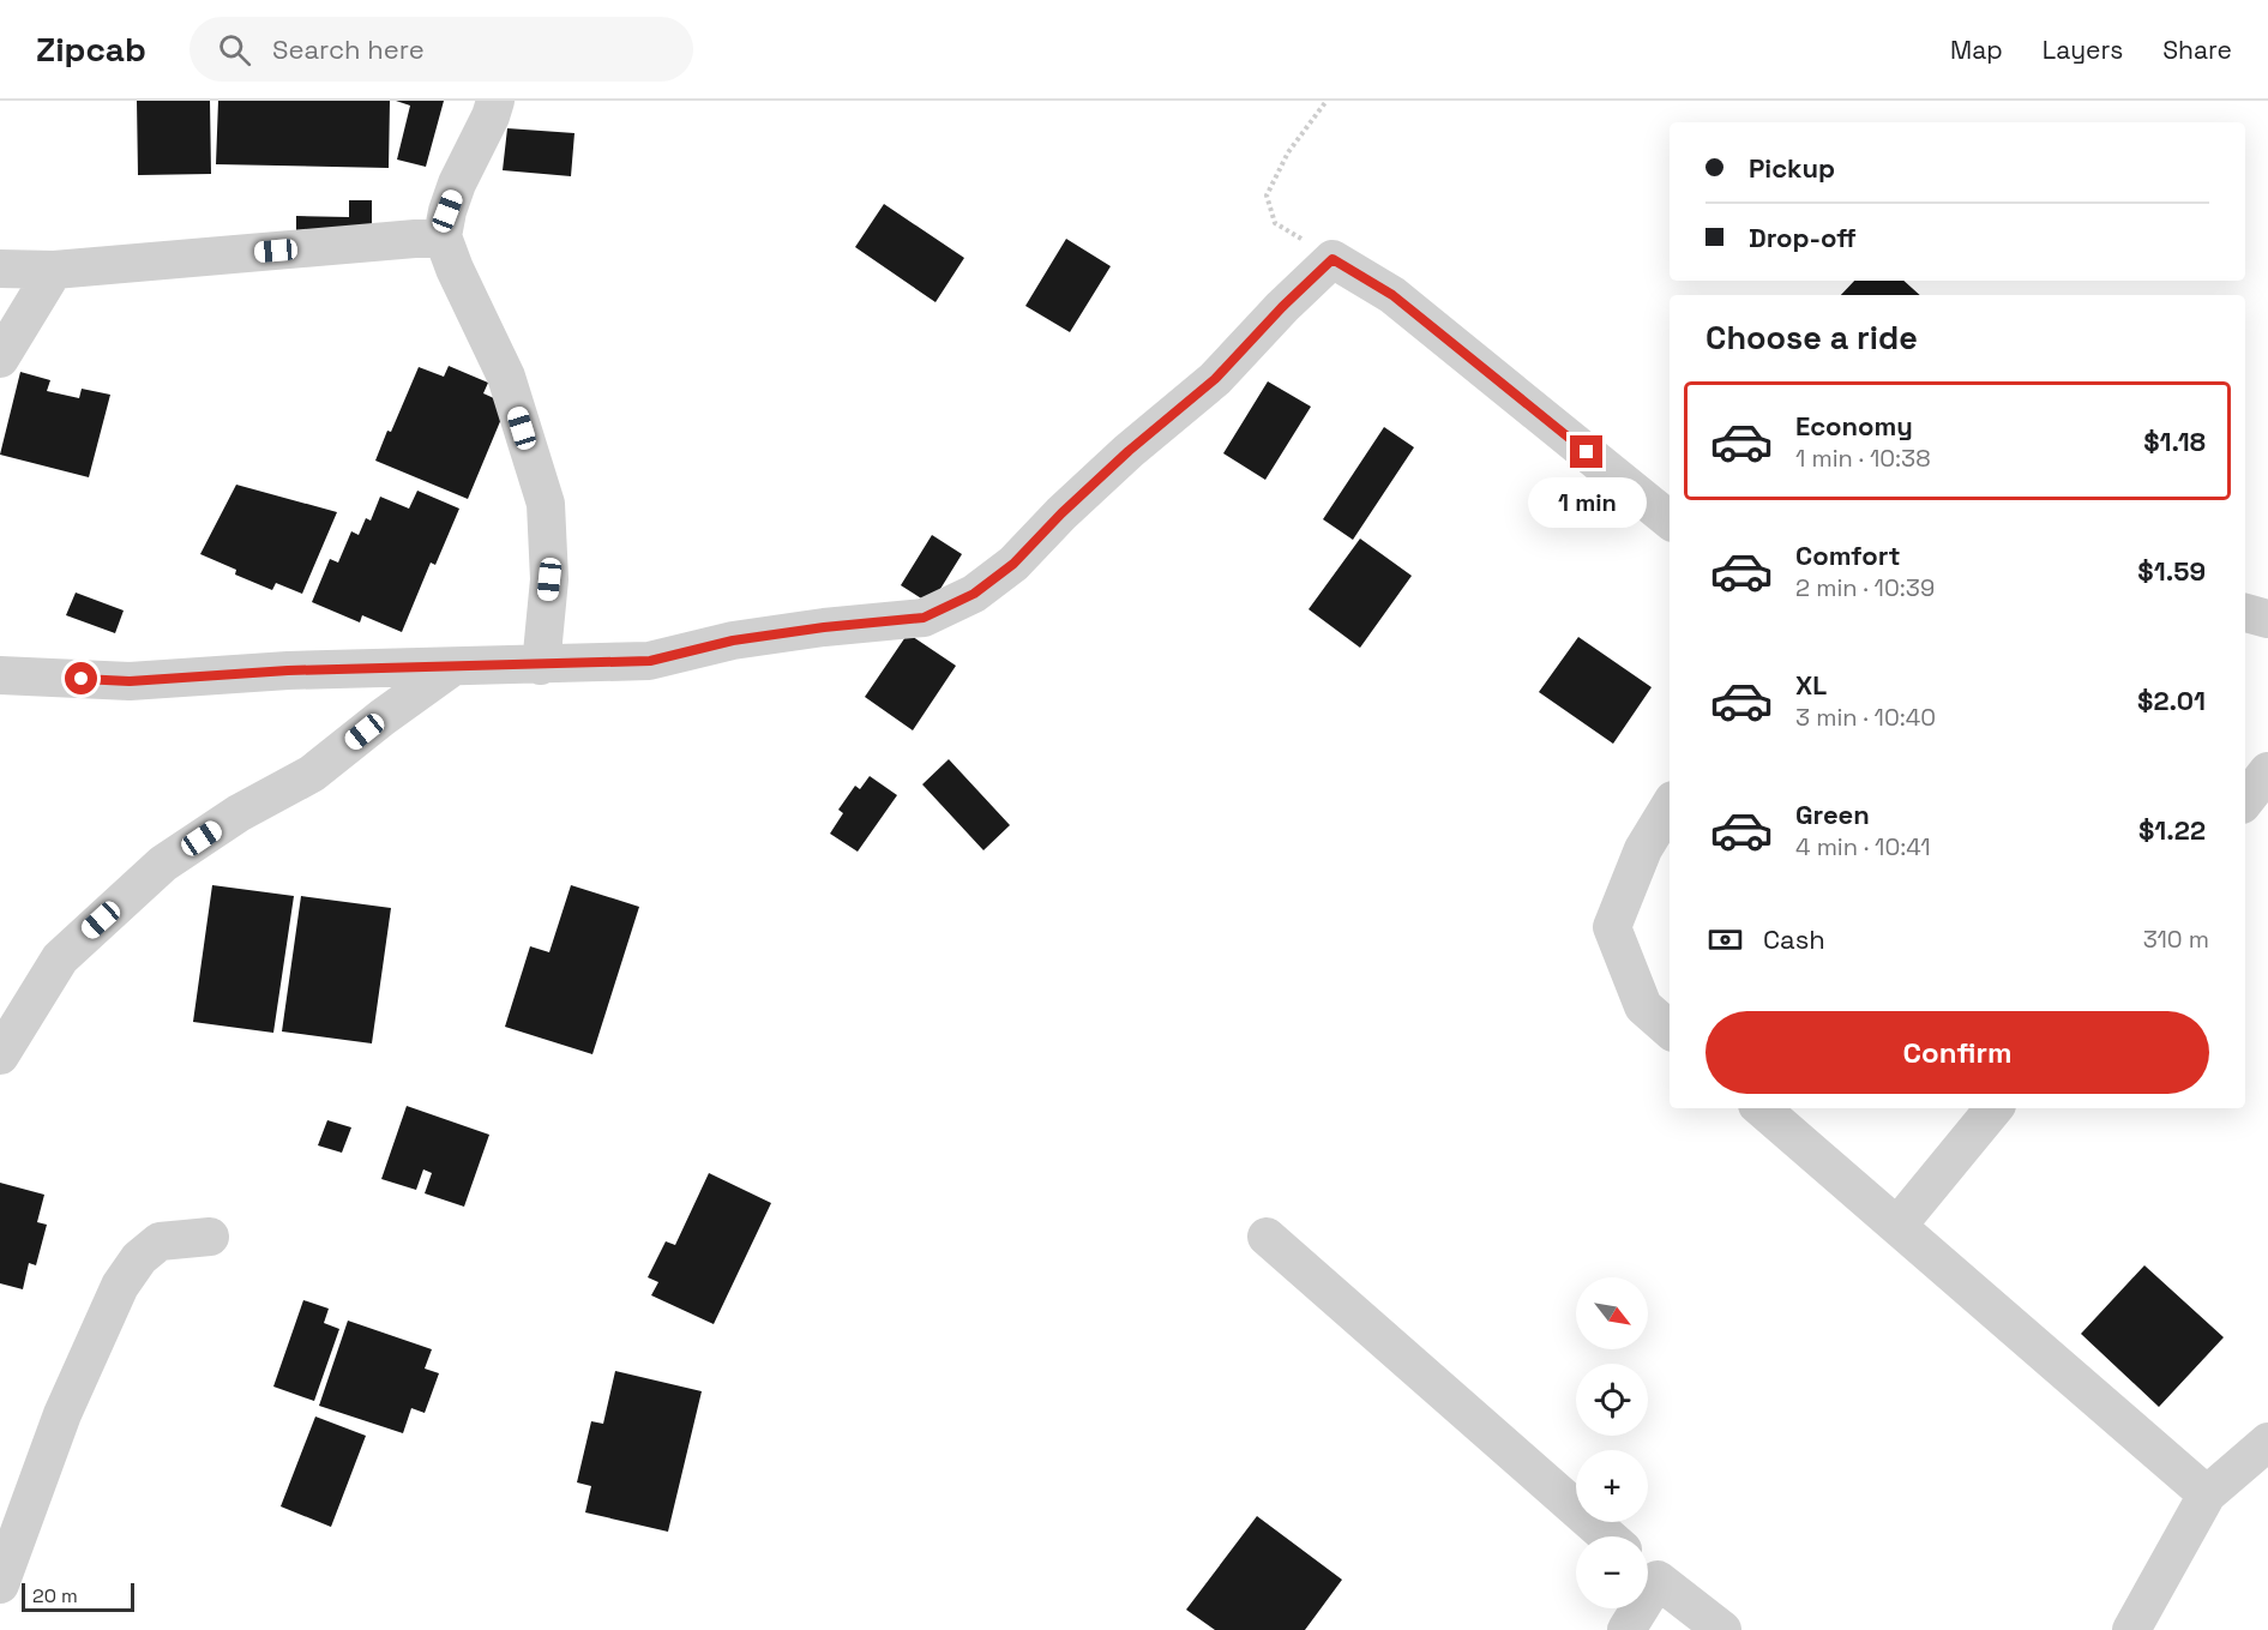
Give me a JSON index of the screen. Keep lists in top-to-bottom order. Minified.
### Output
{"scale_bar":"20 m","north":"bottom right","page":{"header":"Zipcab","search":"Search here","nav":["Map","Layers","Share"],"banner":["Pickup","Drop-off"],"heading":"Choose a ride","list":[{"name":"Economy","note":"1 min · 10:38","value":"$1.18"},{"name":"Comfort","note":"2 min · 10:39","value":"$1.59"},{"name":"XL","note":"3 min · 10:40","value":"$2.01"},{"name":"Green","note":"4 min · 10:41","value":"$1.22"}],"bubble":"1 min","pay":["Cash","310 m"],"buttons":"Confirm","map_buttons":["+","−"],"scale":"20 m"}}
